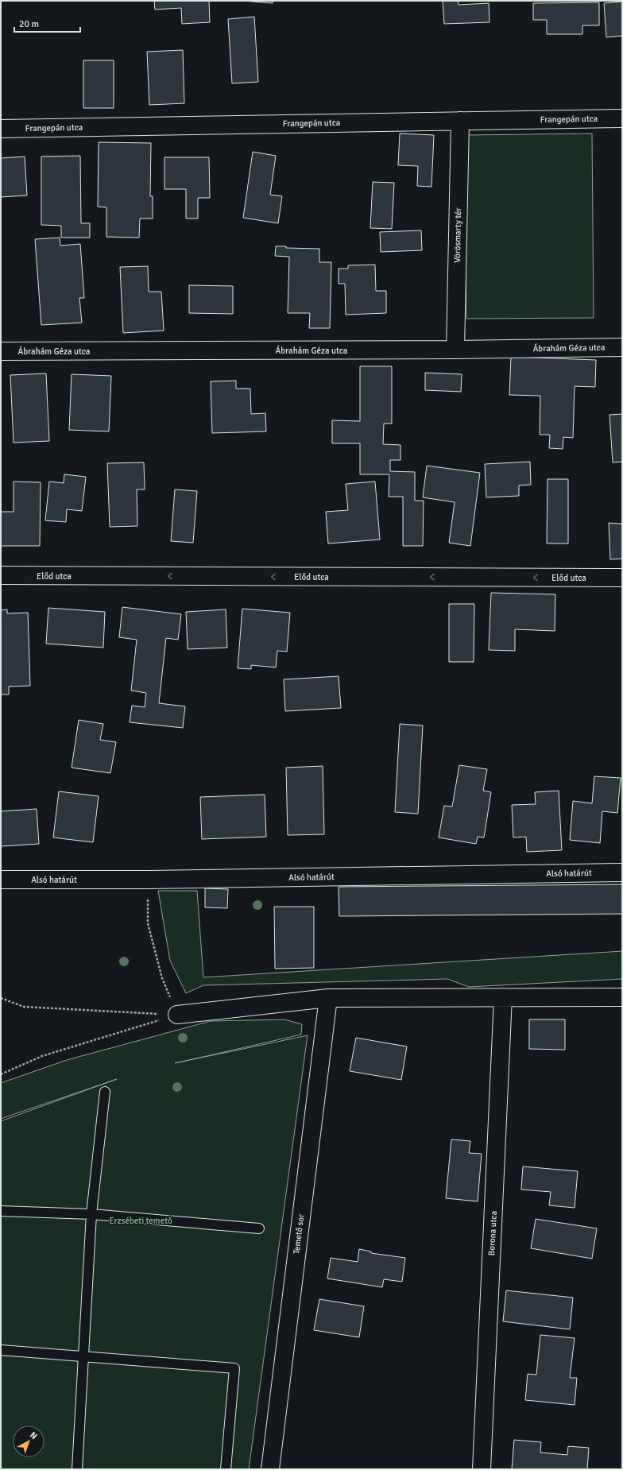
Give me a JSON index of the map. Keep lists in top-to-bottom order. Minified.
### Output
{"streets":{"street":["Frangepán utca","Vörösmarty tér","Ábrahám Géza utca","Előd utca","Alsó határút","Borona utca","Temető sor"]},"crossings":[["Frangepán utca","Vörösmarty tér"],["Vörösmarty tér","Ábrahám Géza utca"]],"one_way":["Előd utca"],"parks":["Erzsébeti temető"],"scale_bar":"20 m","north":"top right"}
